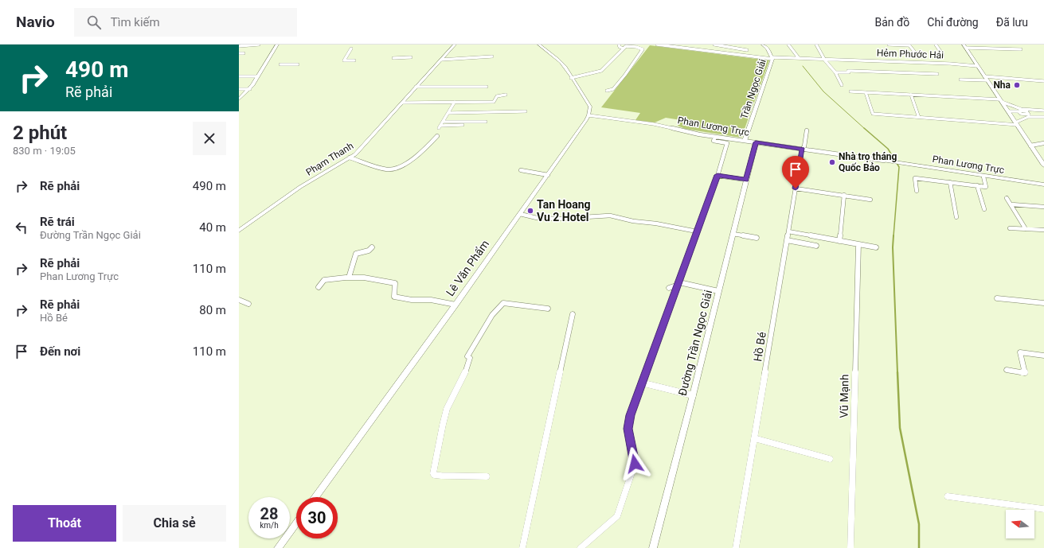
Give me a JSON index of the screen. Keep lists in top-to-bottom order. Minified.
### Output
{"streets":{"street":["Hẻm Phước Hải","Trần Ngọc Giải","Phan Lương Trực","Phạm Thanh","Lê Văn Phẩm","Đường Trần Ngọc Giải","Hồ Bé","Vũ Mạnh"]},"crossings":[["Hẻm Phước Hải","Trần Ngọc Giải"],["Trần Ngọc Giải","Phan Lương Trực"],["Phan Lương Trực","Lê Văn Phẩm"],["Phan Lương Trực","Đường Trần Ngọc Giải"],["Phan Lương Trực","Hồ Bé"]],"places":["Nha","Nhà trọ tháng Quốc Bảo","Tan Hoang Vu 2 Hotel"],"north":"left","page":{"header":"Navio","search":"Tìm kiếm","nav":["Bản đồ","Chỉ đường","Đã lưu"],"turn":["490 m","Rẽ phải"],"heading":["2 phút","830 m · 19:05"],"list":[{"name":"Rẽ phải","value":"490 m"},{"name":"Rẽ trái","note":"Đường Trần Ngọc Giải","value":"40 m"},{"name":"Rẽ phải","note":"Phan Lương Trực","value":"110 m"},{"name":"Rẽ phải","note":"Hồ Bé","value":"80 m"},{"name":"Đến nơi","value":"110 m"}],"speed":"28 km/h","limit":"30","buttons":["Thoát","Chia sẻ"]}}
